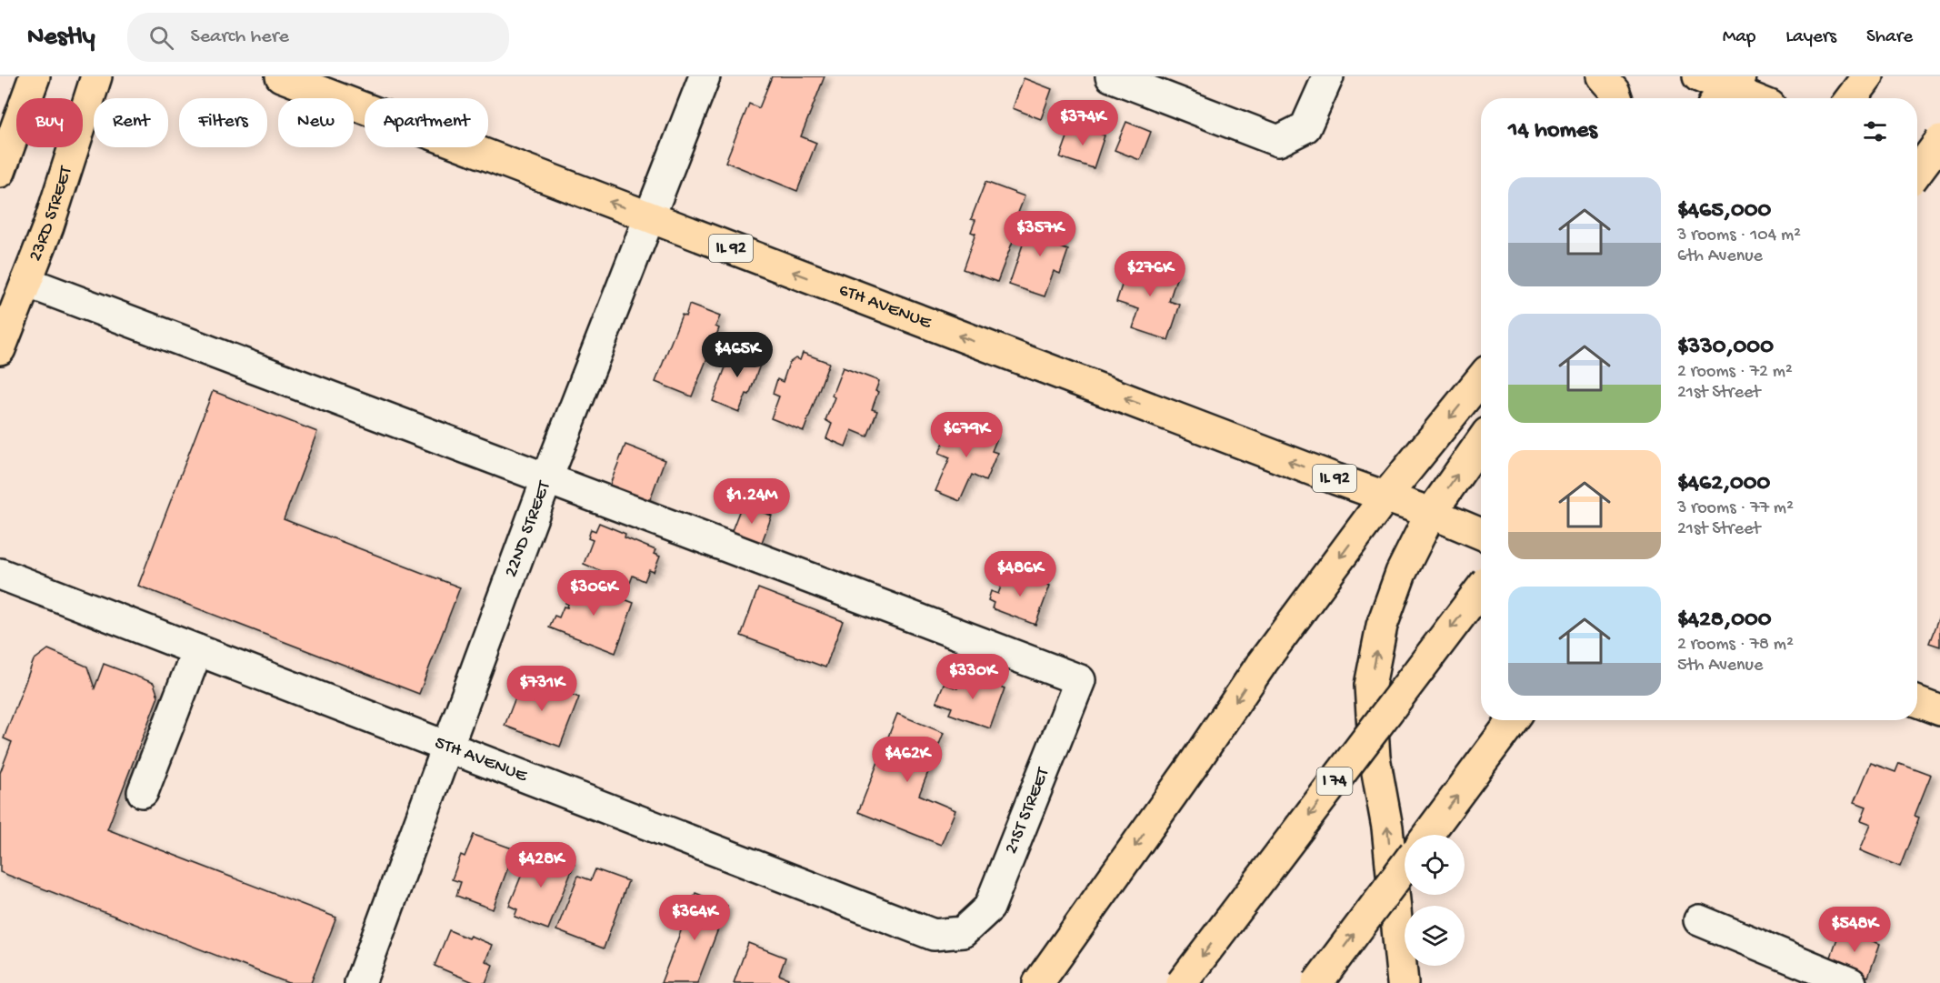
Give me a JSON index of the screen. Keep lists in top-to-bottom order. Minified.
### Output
{"streets":{"main road":["23RD STREET","IL 92","6TH AVENUE","I 74"],"street":["22ND STREET","5TH AVENUE","21ST STREET"]},"crossings":[["6TH AVENUE","22ND STREET"],["22ND STREET","5TH AVENUE"],["22ND STREET","21ST STREET"],["5TH AVENUE","21ST STREET"]],"one_way":["6TH AVENUE"],"page":{"header":"Nestly","search":"Search here","nav":["Map","Layers","Share"],"chip":["Buy","Rent","Filters","New","Apartment"],"heading":"14 homes","price":["$374K","$357K","$276K","$465K","$679K","$1.24M","$486K","$306K","$330K","$731K","$462K","$428K","$364K","$548K"],"list":[{"name":"$465,000","note":"3 rooms · 104 m² · 6th Avenue"},{"name":"$330,000","note":"2 rooms · 72 m² · 21st Street"},{"name":"$462,000","note":"3 rooms · 77 m² · 21st Street"},{"name":"$428,000","note":"2 rooms · 78 m² · 5th Avenue"}]}}
